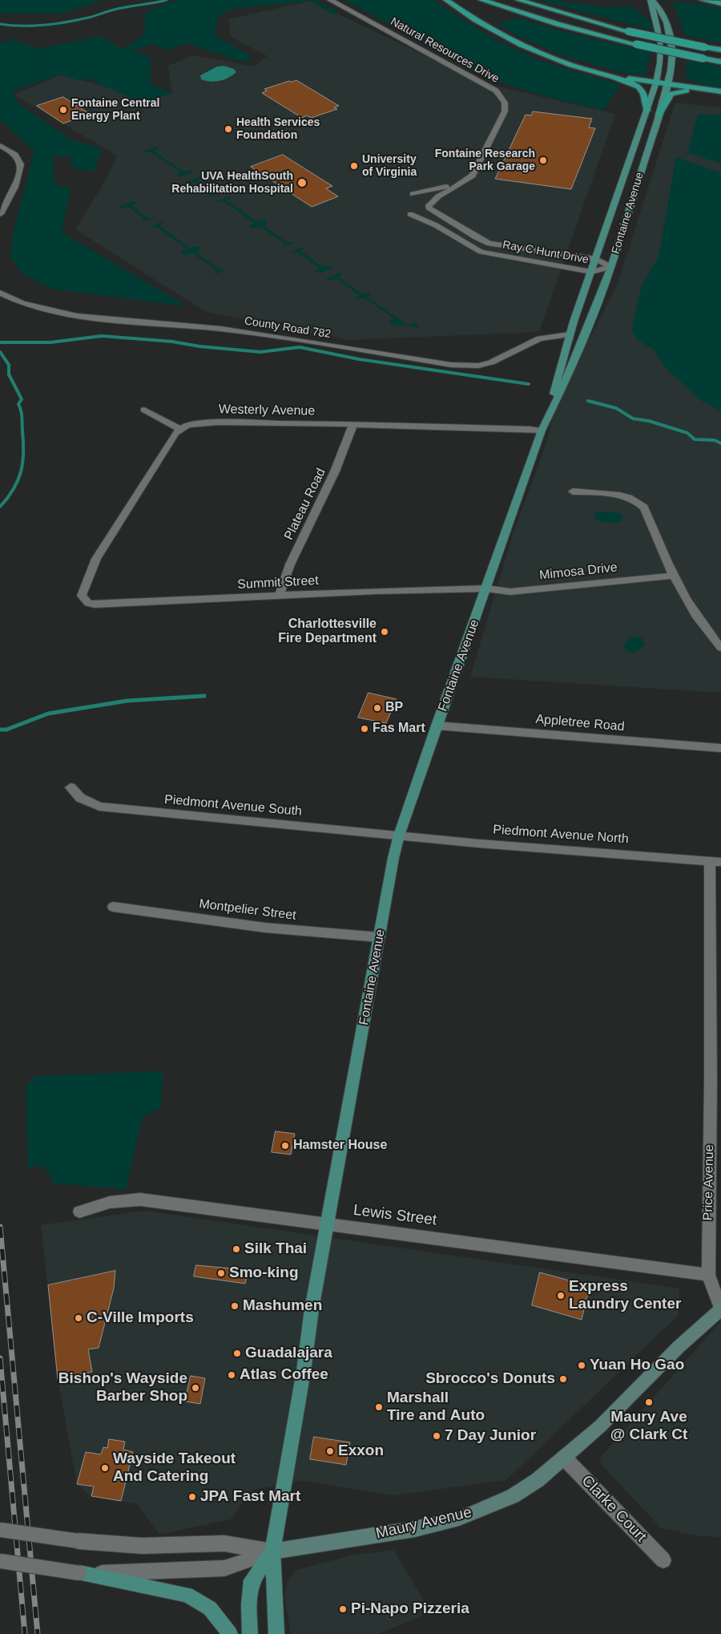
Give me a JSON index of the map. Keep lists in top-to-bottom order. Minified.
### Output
{"streets":{"main road":["Fontaine Avenue","Maury Avenue"],"street":["Natural Resources Drive","Ray C Hunt Drive","County Road 782","Westerly Avenue","Plateau Road","Mimosa Drive","Summit Street","Appletree Road","Piedmont Avenue South","Piedmont Avenue North","Montpelier Street","Price Avenue","Lewis Street","Clarke Court"]},"crossings":[["Natural Resources Drive","Ray C Hunt Drive"],["Fontaine Avenue","Ray C Hunt Drive"],["Fontaine Avenue","County Road 782"],["Fontaine Avenue","Westerly Avenue"],["Fontaine Avenue","Mimosa Drive"],["Fontaine Avenue","Summit Street"],["Fontaine Avenue","Appletree Road"],["Fontaine Avenue","Piedmont Avenue South"],["Fontaine Avenue","Piedmont Avenue North"],["Fontaine Avenue","Montpelier Street"],["Fontaine Avenue","Lewis Street"],["Fontaine Avenue","Maury Avenue"],["Westerly Avenue","Plateau Road"],["Plateau Road","Summit Street"],["Mimosa Drive","Summit Street"],["Piedmont Avenue South","Piedmont Avenue North"],["Piedmont Avenue North","Price Avenue"],["Price Avenue","Lewis Street"],["Price Avenue","Maury Avenue"],["Clarke Court","Maury Avenue"]],"places":["Fontaine Central Energy Plant","Health Services Foundation","Fontaine Research Park Garage","University of Virginia","UVA HealthSouth Rehabilitation Hospital","Charlottesville Fire Department","BP","Fas Mart","Hamster House","Silk Thai","Smo-king","Express Laundry Center","Mashumen","C-Ville Imports","Guadalajara","Yuan Ho Gao","Atlas Coffee","Sbrocco's Donuts","Bishop's Wayside Barber Shop","Maury Ave @ Clark Ct","Marshall Tire and Auto","7 Day Junior","Exxon","Wayside Takeout And Catering","JPA Fast Mart","Pi-Napo Pizzeria"]}
